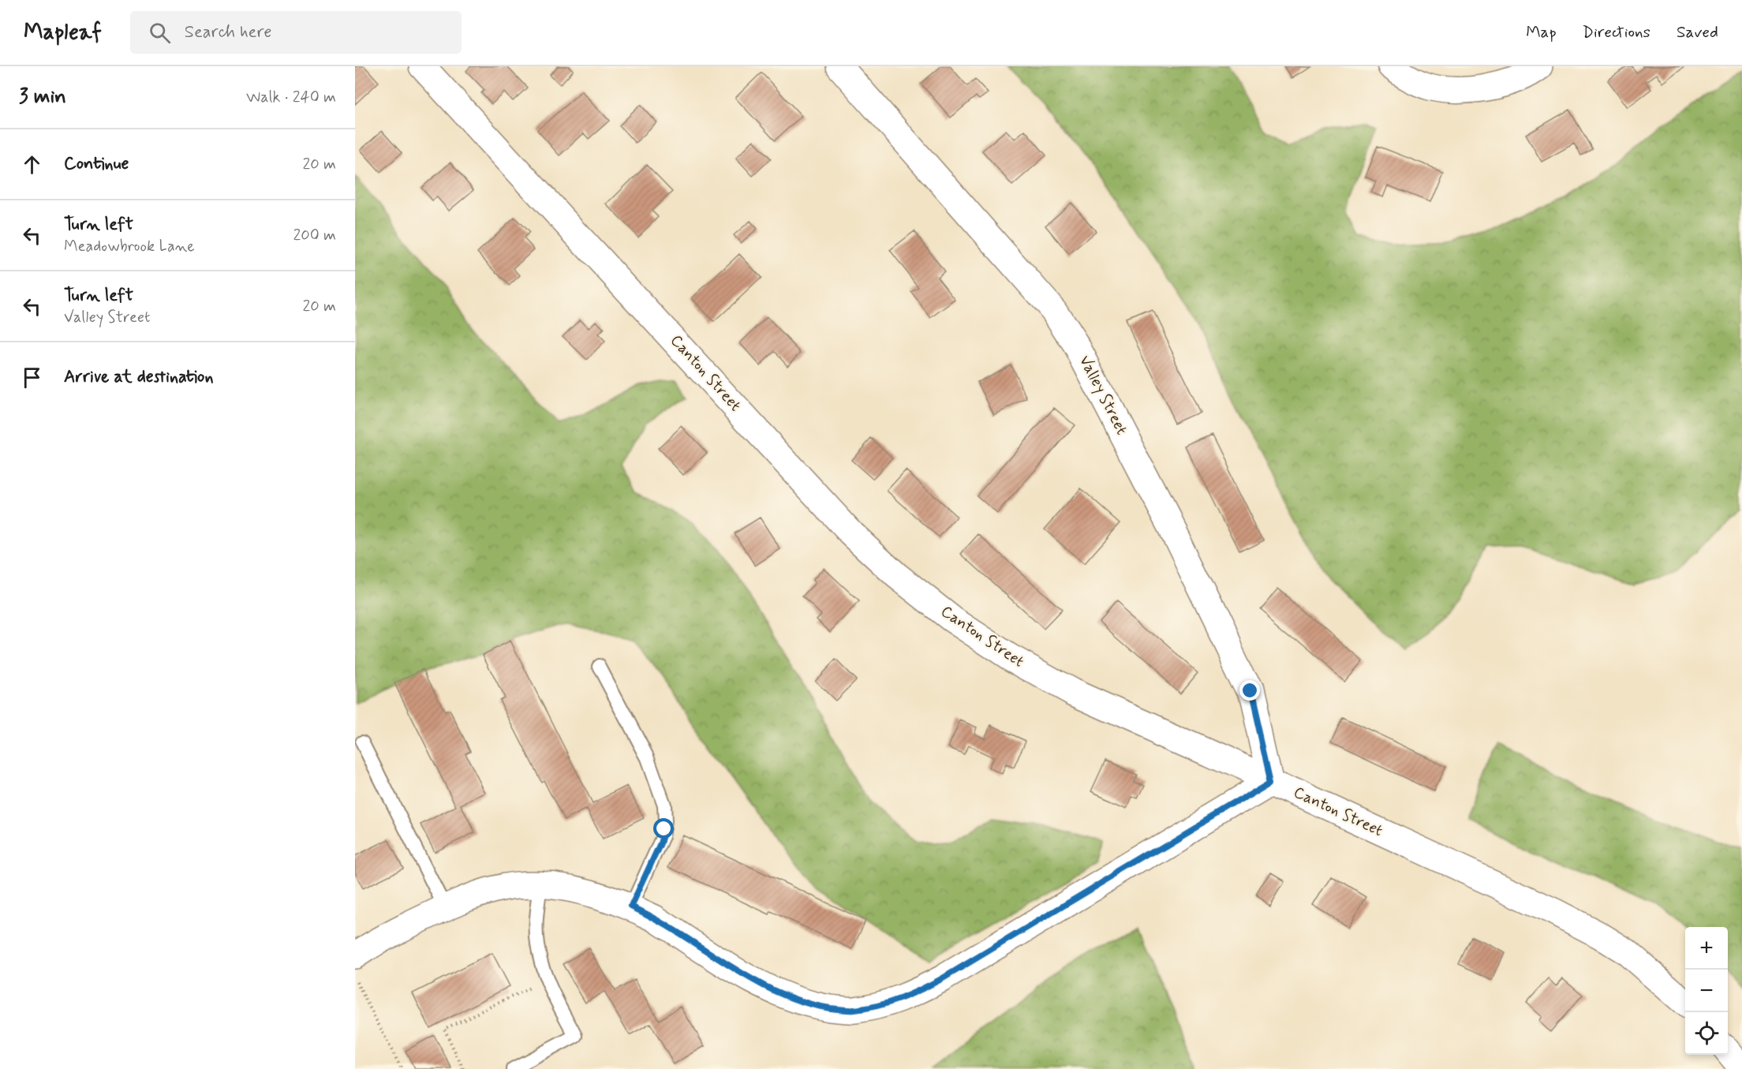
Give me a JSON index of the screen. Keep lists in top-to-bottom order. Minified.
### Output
{"streets":{"street":["Canton Street","Valley Street"]},"crossings":[["Canton Street","Valley Street"]],"page":{"header":"Mapleaf","search":"Search here","nav":["Map","Directions","Saved"],"heading":["3 min","Walk · 240 m"],"list":[["Continue","20 m"],["Turn left","Meadowbrook Lane","200 m"],["Turn left","Valley Street","20 m"],"Arrive at destination"],"map_buttons":["+","−"]}}
